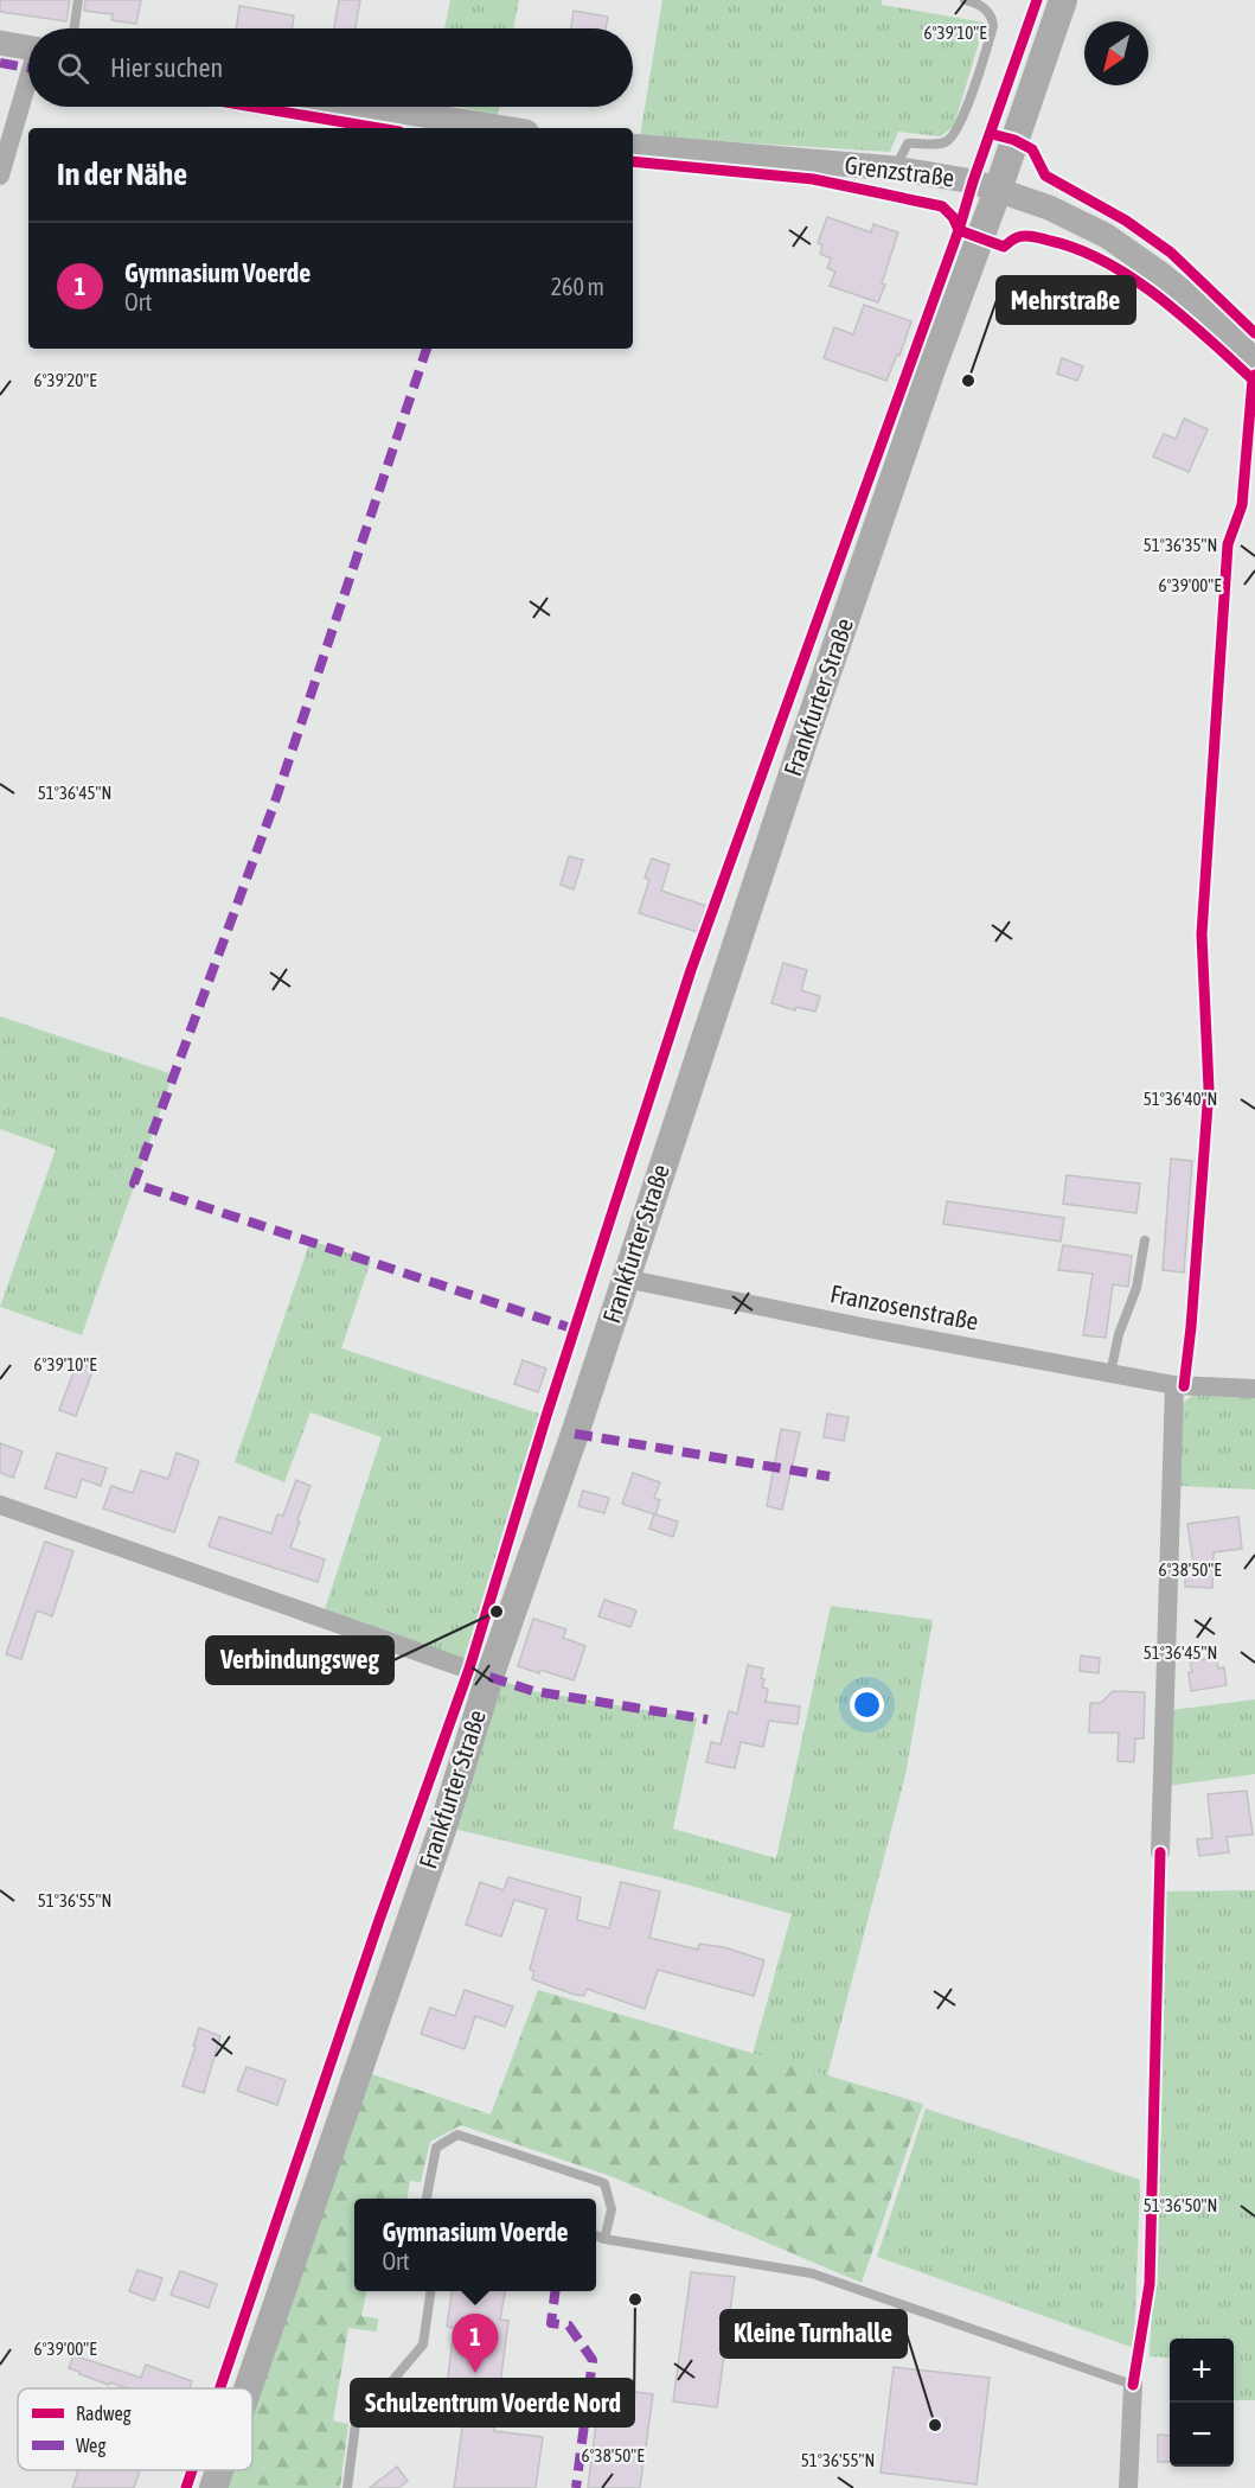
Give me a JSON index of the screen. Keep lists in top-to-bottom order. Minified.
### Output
{"streets":{"main road":["Frankfurter Straße"],"street":["Grenzstraße","Franzosenstraße"]},"crossings":[["Grenzstraße","Frankfurter Straße"],["Frankfurter Straße","Franzosenstraße"]],"places":["Mehrstraße","Verbindungsweg","Schulzentrum Voerde Nord","Kleine Turnhalle"],"legend":["Radweg","Weg"],"north":"bottom left","page":{"search":"Hier suchen","heading":"In der Nähe","list":[{"mark":"1","name":"Gymnasium Voerde","note":"Ort","value":"260 m"}],"popup":["Gymnasium Voerde","Ort"],"pins":"1","map_buttons":["+","−"]},"coordinates":["6°39'10\"E","6°39'20\"E","51°36'35\"N","6°39'00\"E","51°36'45\"N","51°36'40\"N","6°38'50\"E","51°36'55\"N","51°36'50\"N"]}
